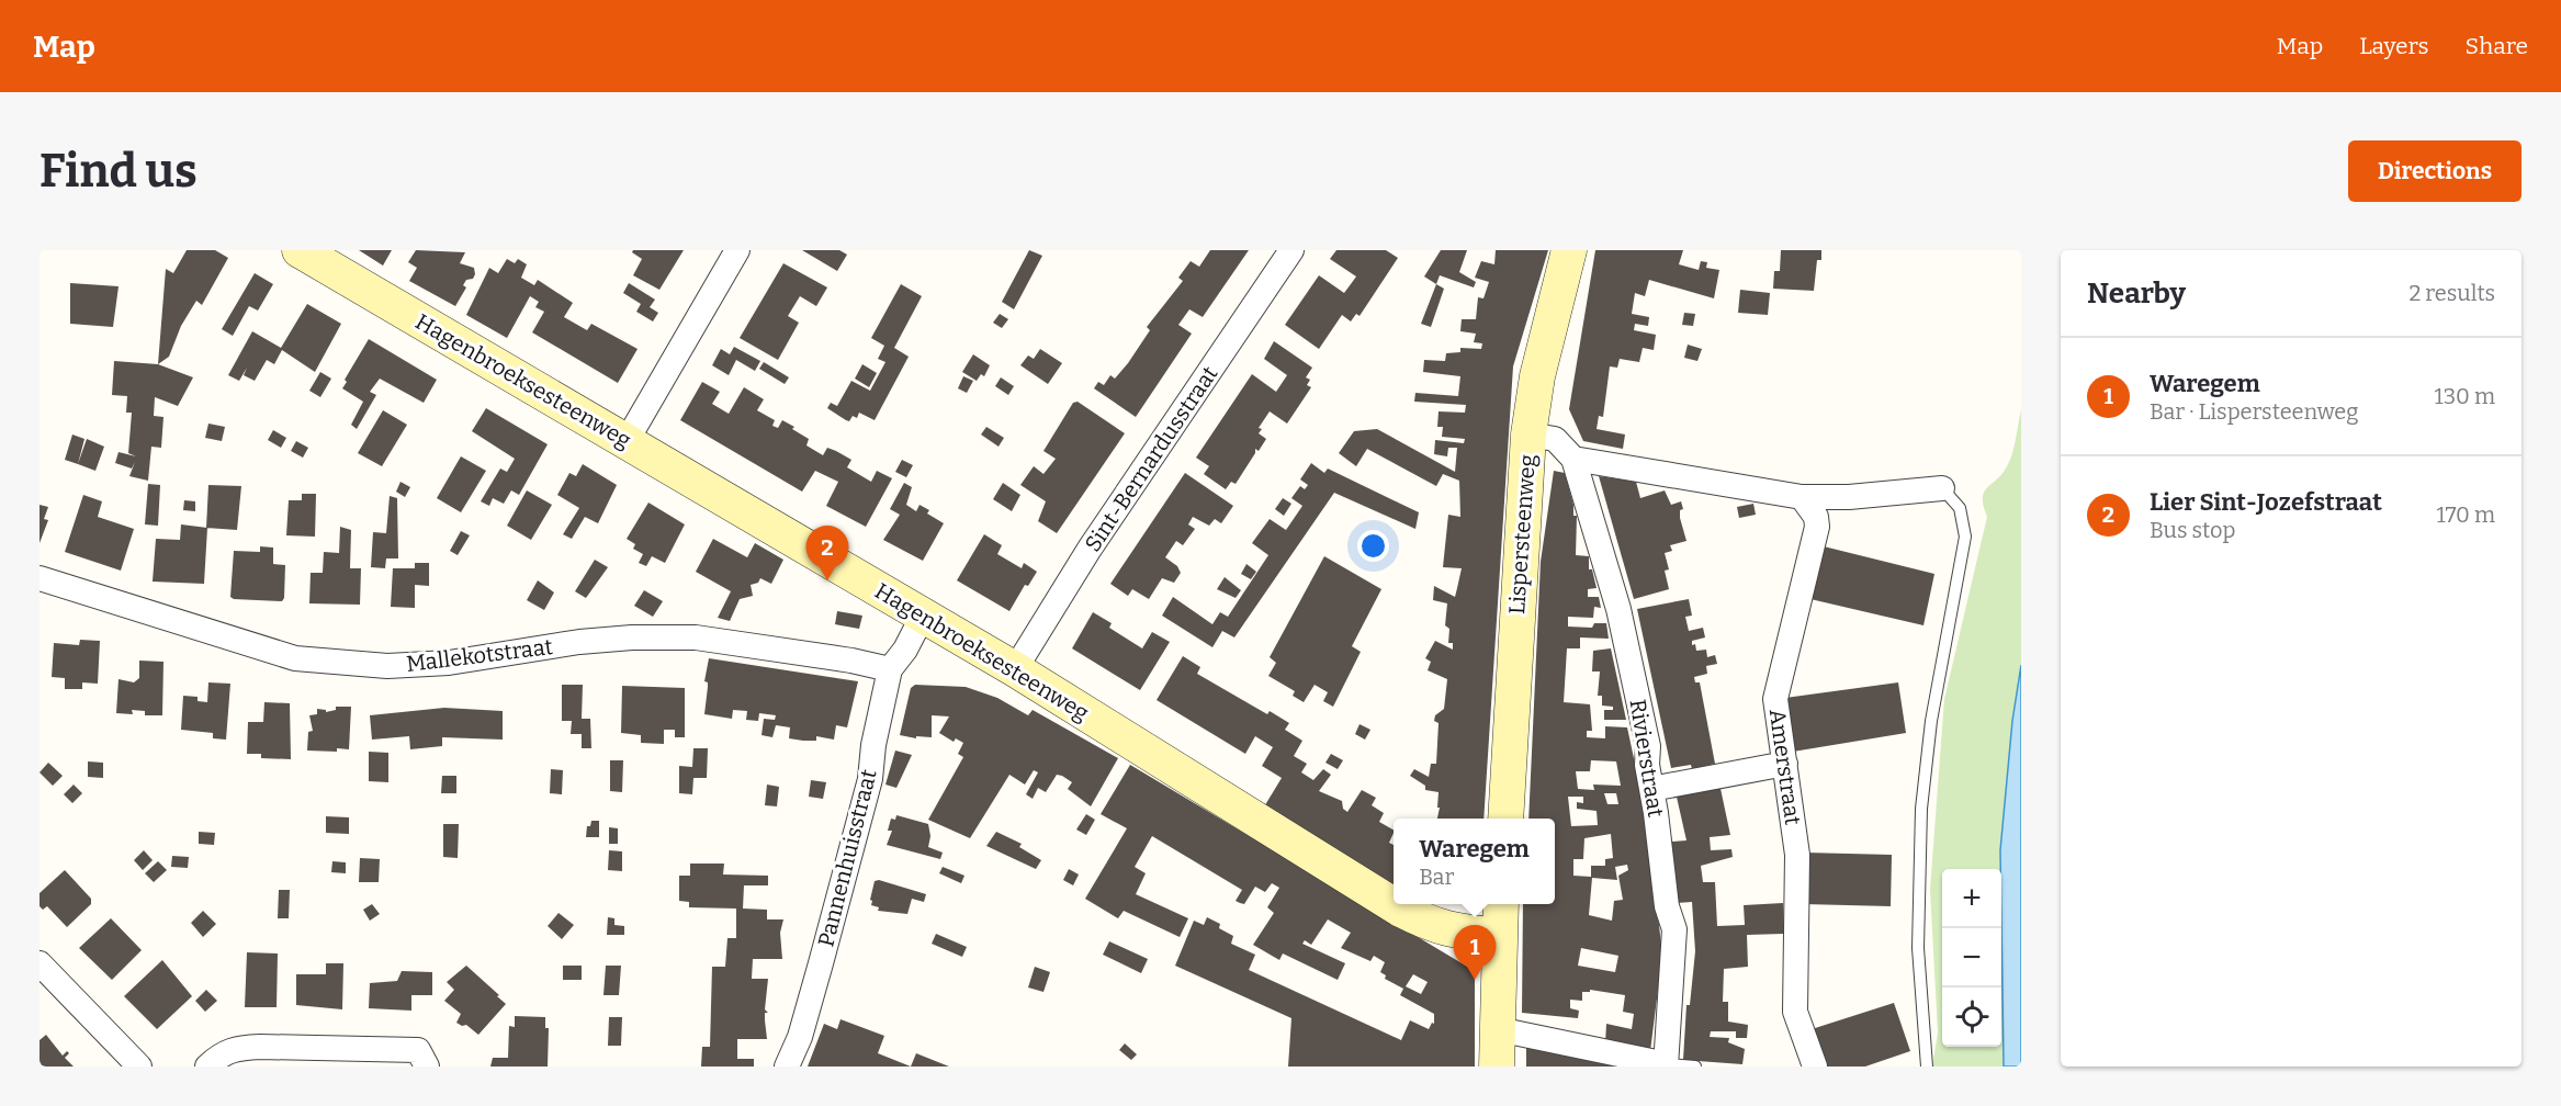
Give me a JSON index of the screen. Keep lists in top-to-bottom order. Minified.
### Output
{"streets":{"street":["Hagenbroeksesteenweg","Sint-Bernardusstraat","Lispersteenweg","Mallekotstraat","Rivierstraat","Amerstraat","Pannenhuisstraat"]},"crossings":[["Hagenbroeksesteenweg","Sint-Bernardusstraat"],["Hagenbroeksesteenweg","Pannenhuisstraat"],["Mallekotstraat","Pannenhuisstraat"]],"page":{"header":"Map","nav":["Map","Layers","Share"],"buttons":"Directions","title":"Find us","heading":["Nearby","2 results"],"list":[{"mark":"1","name":"Waregem","note":"Bar · Lispersteenweg","value":"130 m"},{"mark":"2","name":"Lier Sint-Jozefstraat","note":"Bus stop","value":"170 m"}],"pins":["2","1"],"popup":["Waregem","Bar"],"map_buttons":["+","−"]}}
